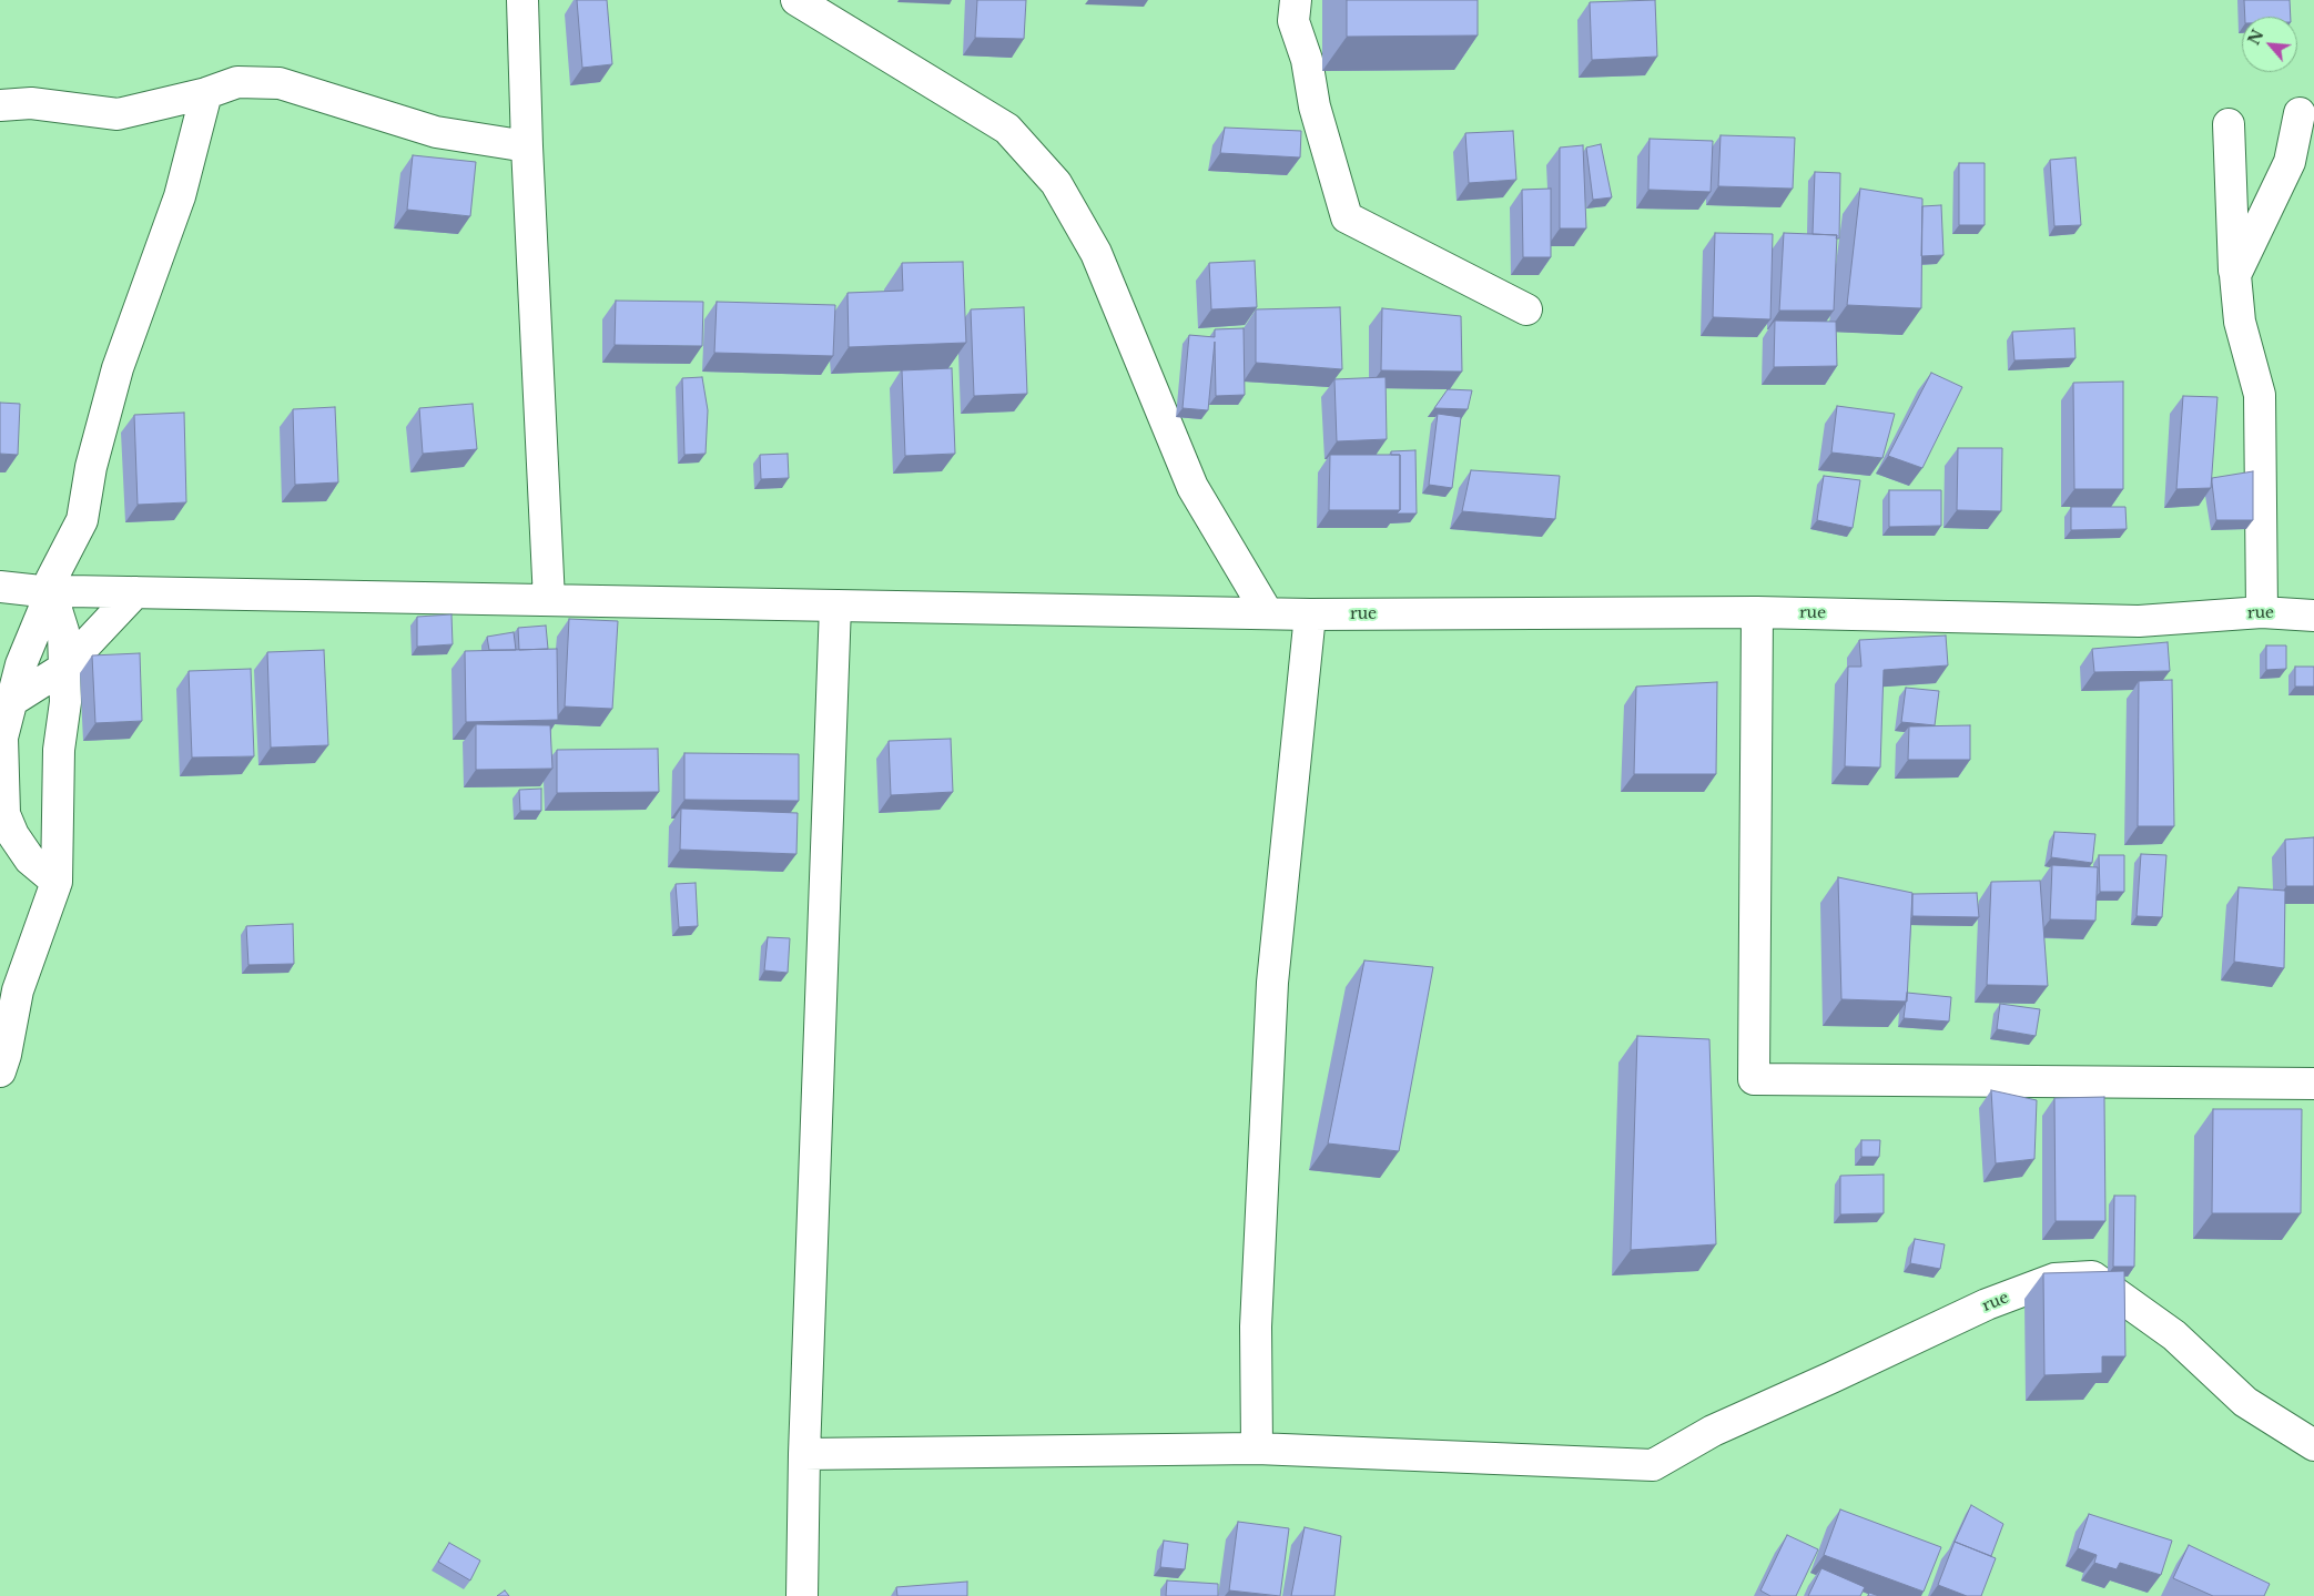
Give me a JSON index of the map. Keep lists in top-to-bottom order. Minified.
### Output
{"streets":{"street":["rue"]},"north":"top left"}
